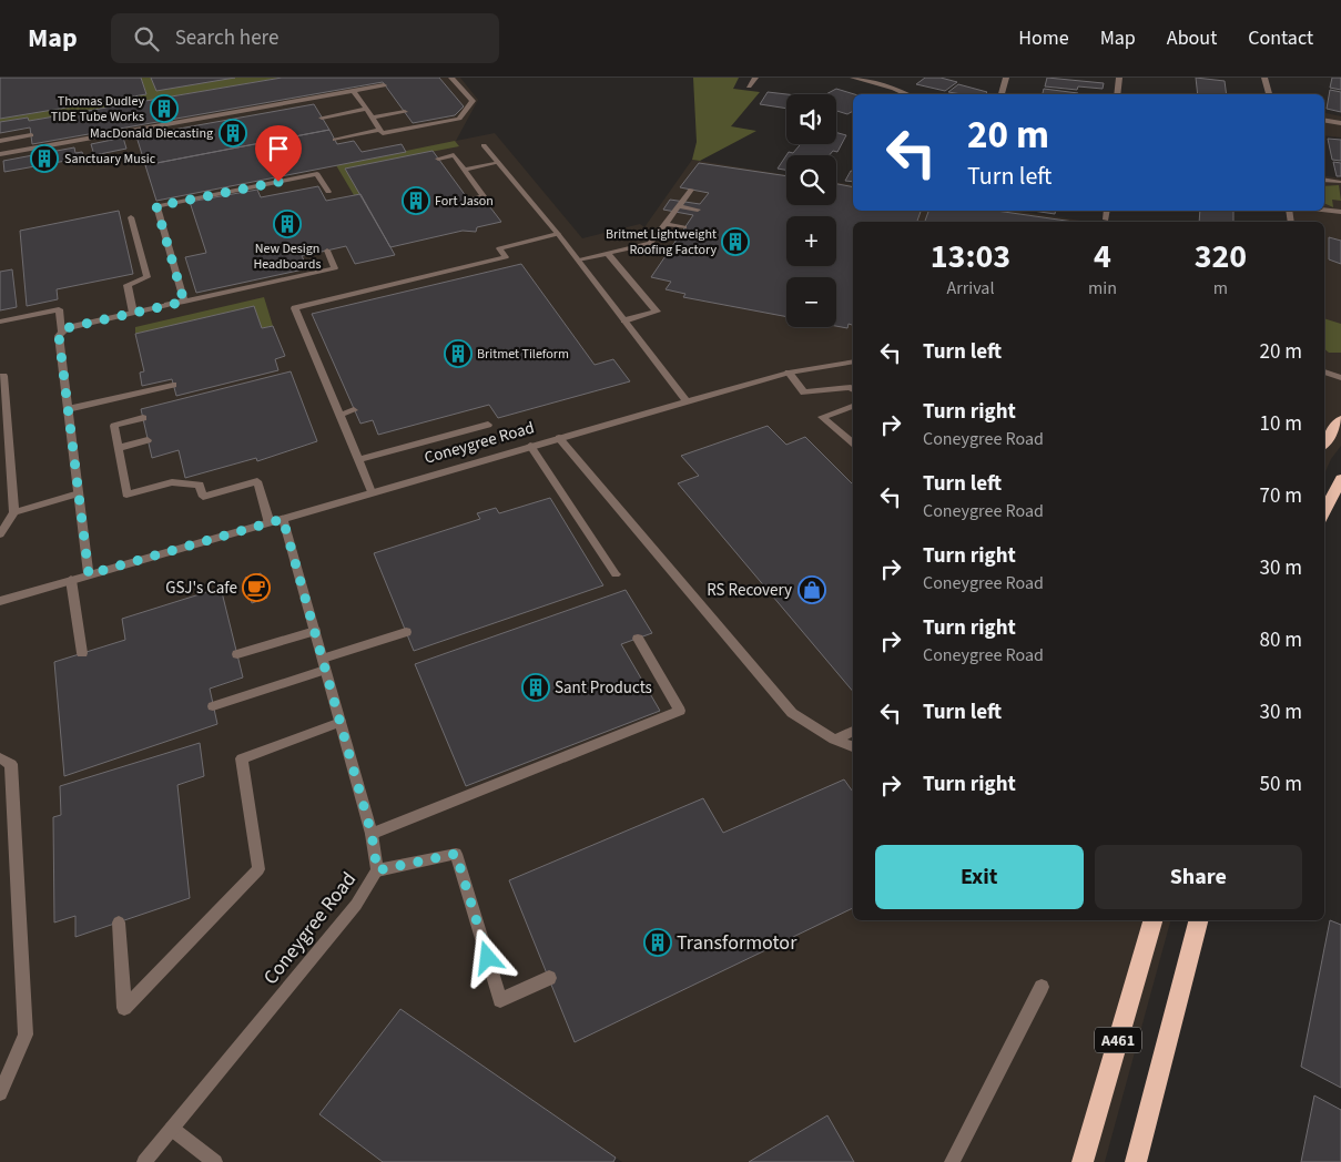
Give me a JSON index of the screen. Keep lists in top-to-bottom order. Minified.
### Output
{"streets":{"highway":["A461"],"street":["Coneygree Road"]},"places":{"building":["Thomas Dudley TIDE Tube Works","MacDonald Diecasting","Sanctuary Music","Fort Jason","New Design Headboards","Britmet Lightweight Roofing Factory","Britmet Tileform","Sant Products","Transformotor"],"cafe":["GSJ's Cafe"],"shop":["RS Recovery"]},"page":{"header":"Map","search":"Search here","nav":["Home","Map","About","Contact"],"map_buttons":["+","−"],"turn":["20 m","Turn left"],"eta":["13:03","Arrival","4","min","320","m"],"list":[{"name":"Turn left","value":"20 m"},{"name":"Turn right","note":"Coneygree Road","value":"10 m"},{"name":"Turn left","note":"Coneygree Road","value":"70 m"},{"name":"Turn right","note":"Coneygree Road","value":"30 m"},{"name":"Turn right","note":"Coneygree Road","value":"80 m"},{"name":"Turn left","value":"30 m"},{"name":"Turn right","value":"50 m"}],"buttons":["Exit","Share"]}}
